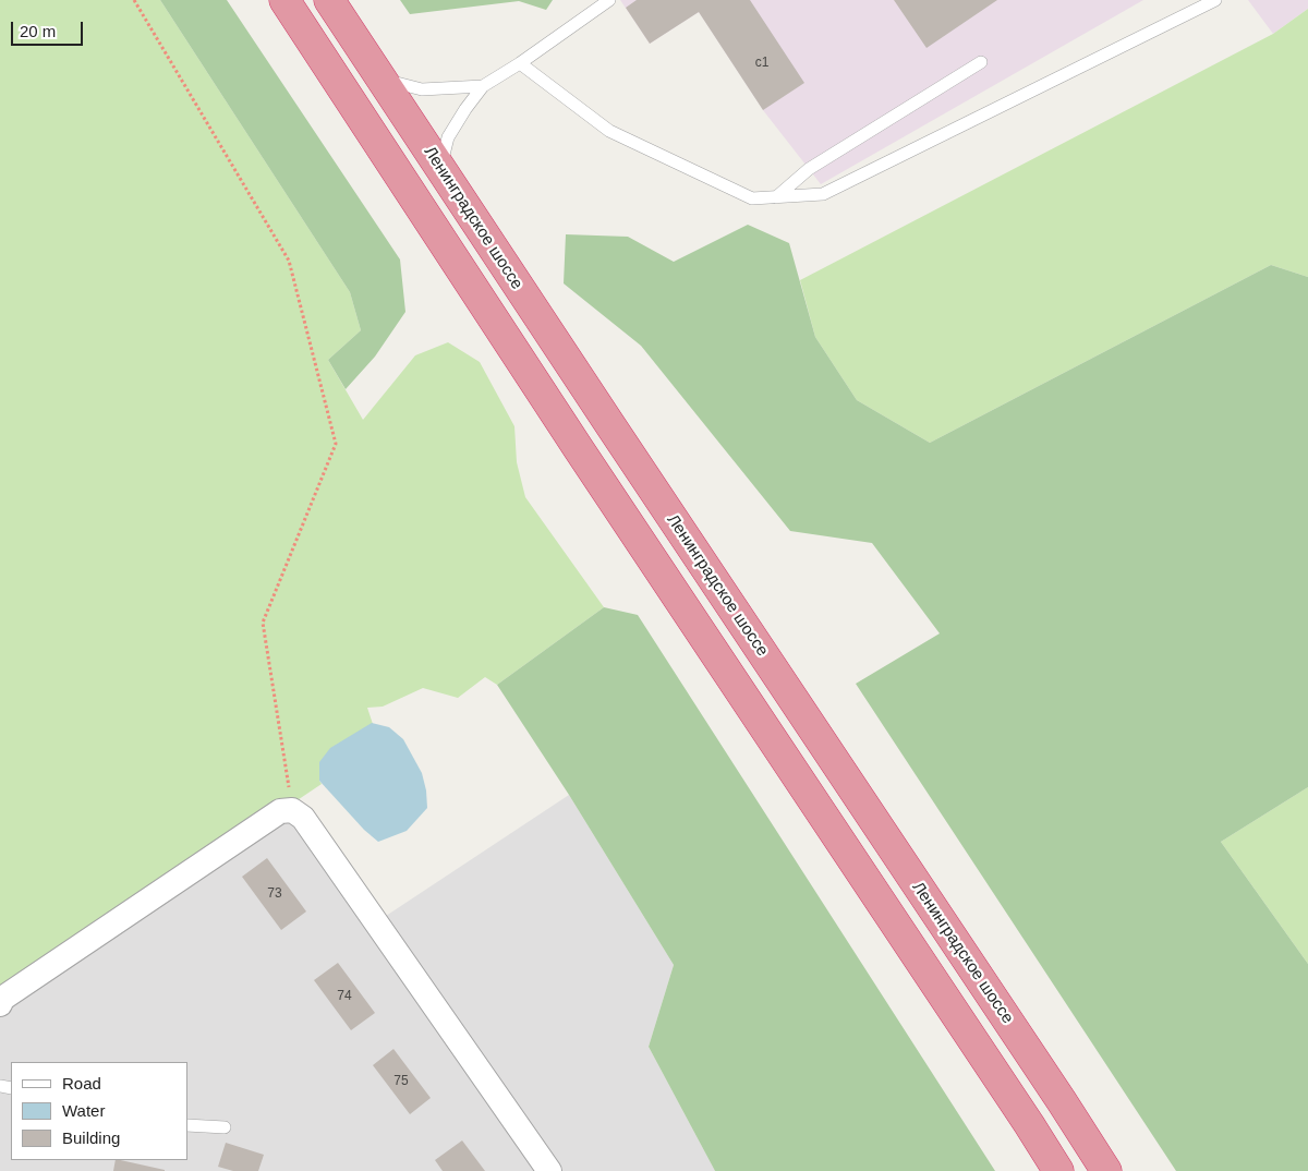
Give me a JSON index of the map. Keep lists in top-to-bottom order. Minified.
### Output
{"streets":{"highway":["Ленинградское шоссе"]},"house_numbers":["с1","73","74","75"],"legend":["Road","Water","Building"],"scale_bar":"20 m"}
